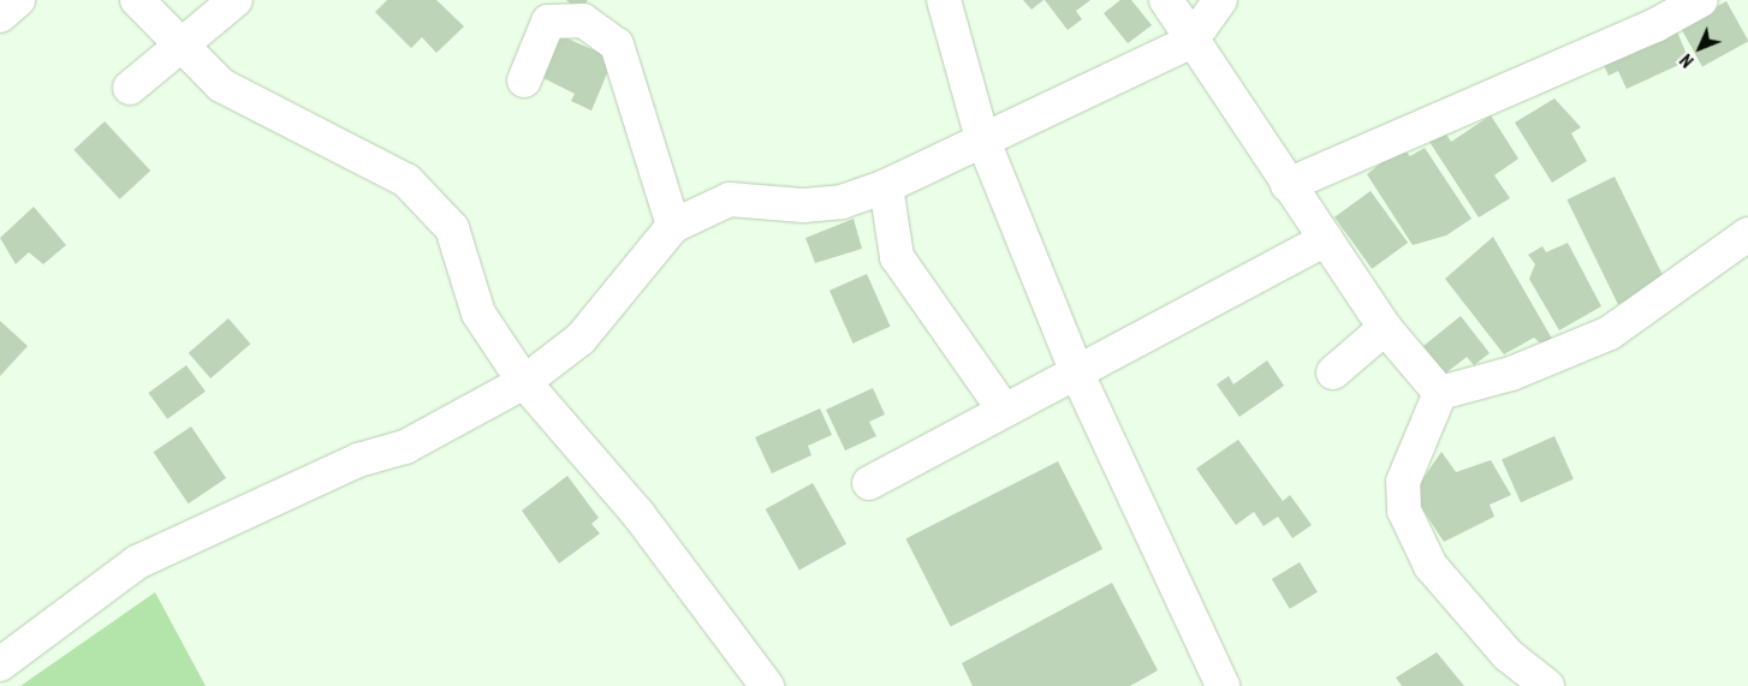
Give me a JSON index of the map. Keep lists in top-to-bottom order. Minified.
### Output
{"north":"bottom left"}
